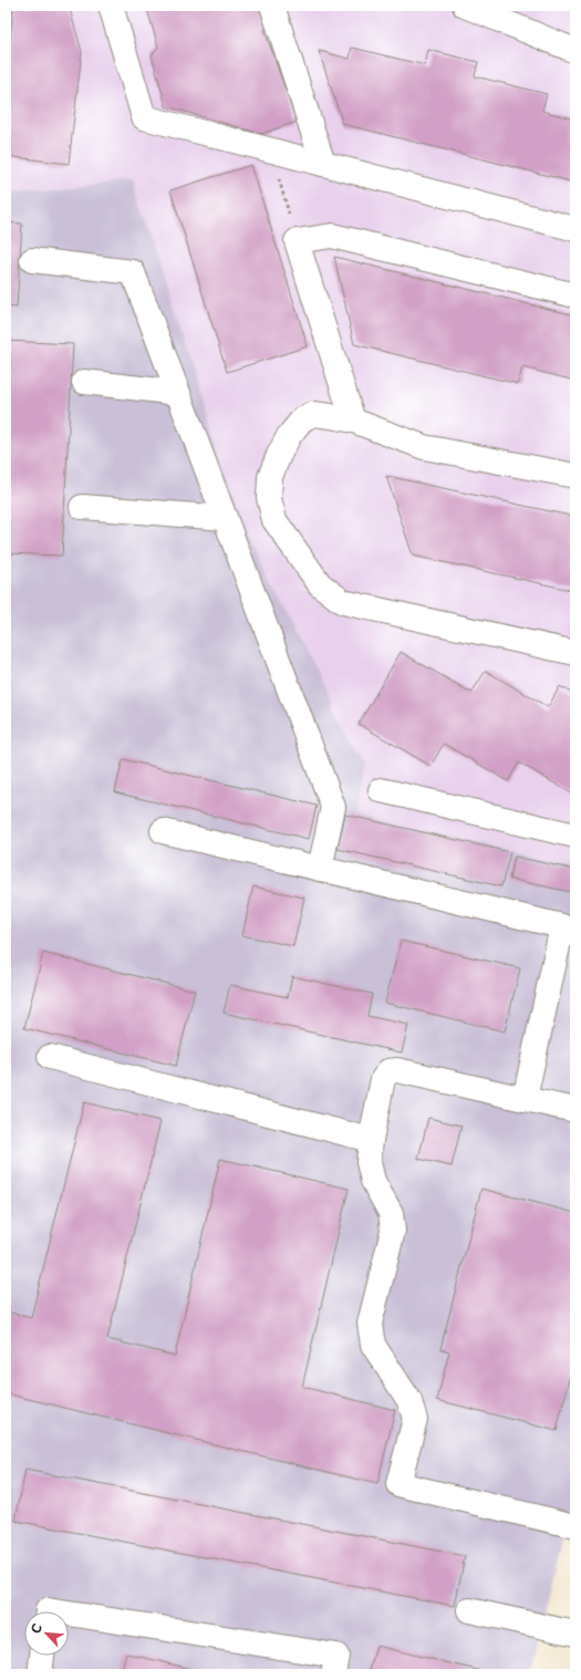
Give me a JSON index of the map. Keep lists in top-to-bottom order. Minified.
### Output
{"north":"top left"}
